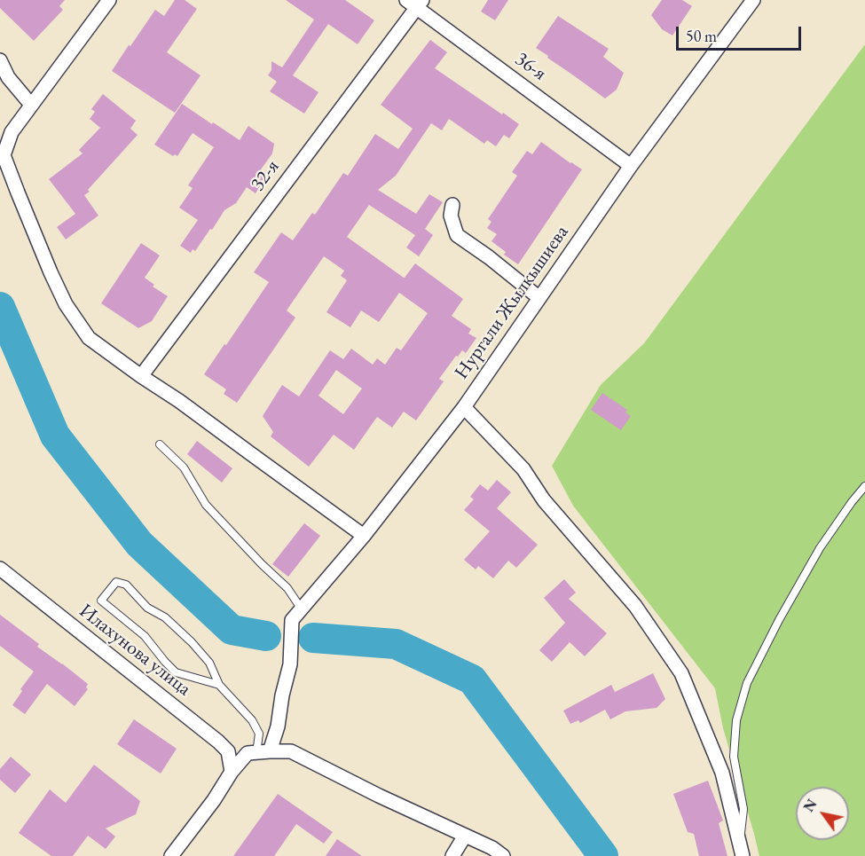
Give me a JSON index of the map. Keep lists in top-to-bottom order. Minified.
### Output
{"streets":{"street":["36-я","32-я","Нургали Жылкышиева","Илахунова улица"]},"crossings":[["36-я","32-я"],["36-я","Нургали Жылкышиева"]],"scale_bar":"50 m","north":"top left"}
